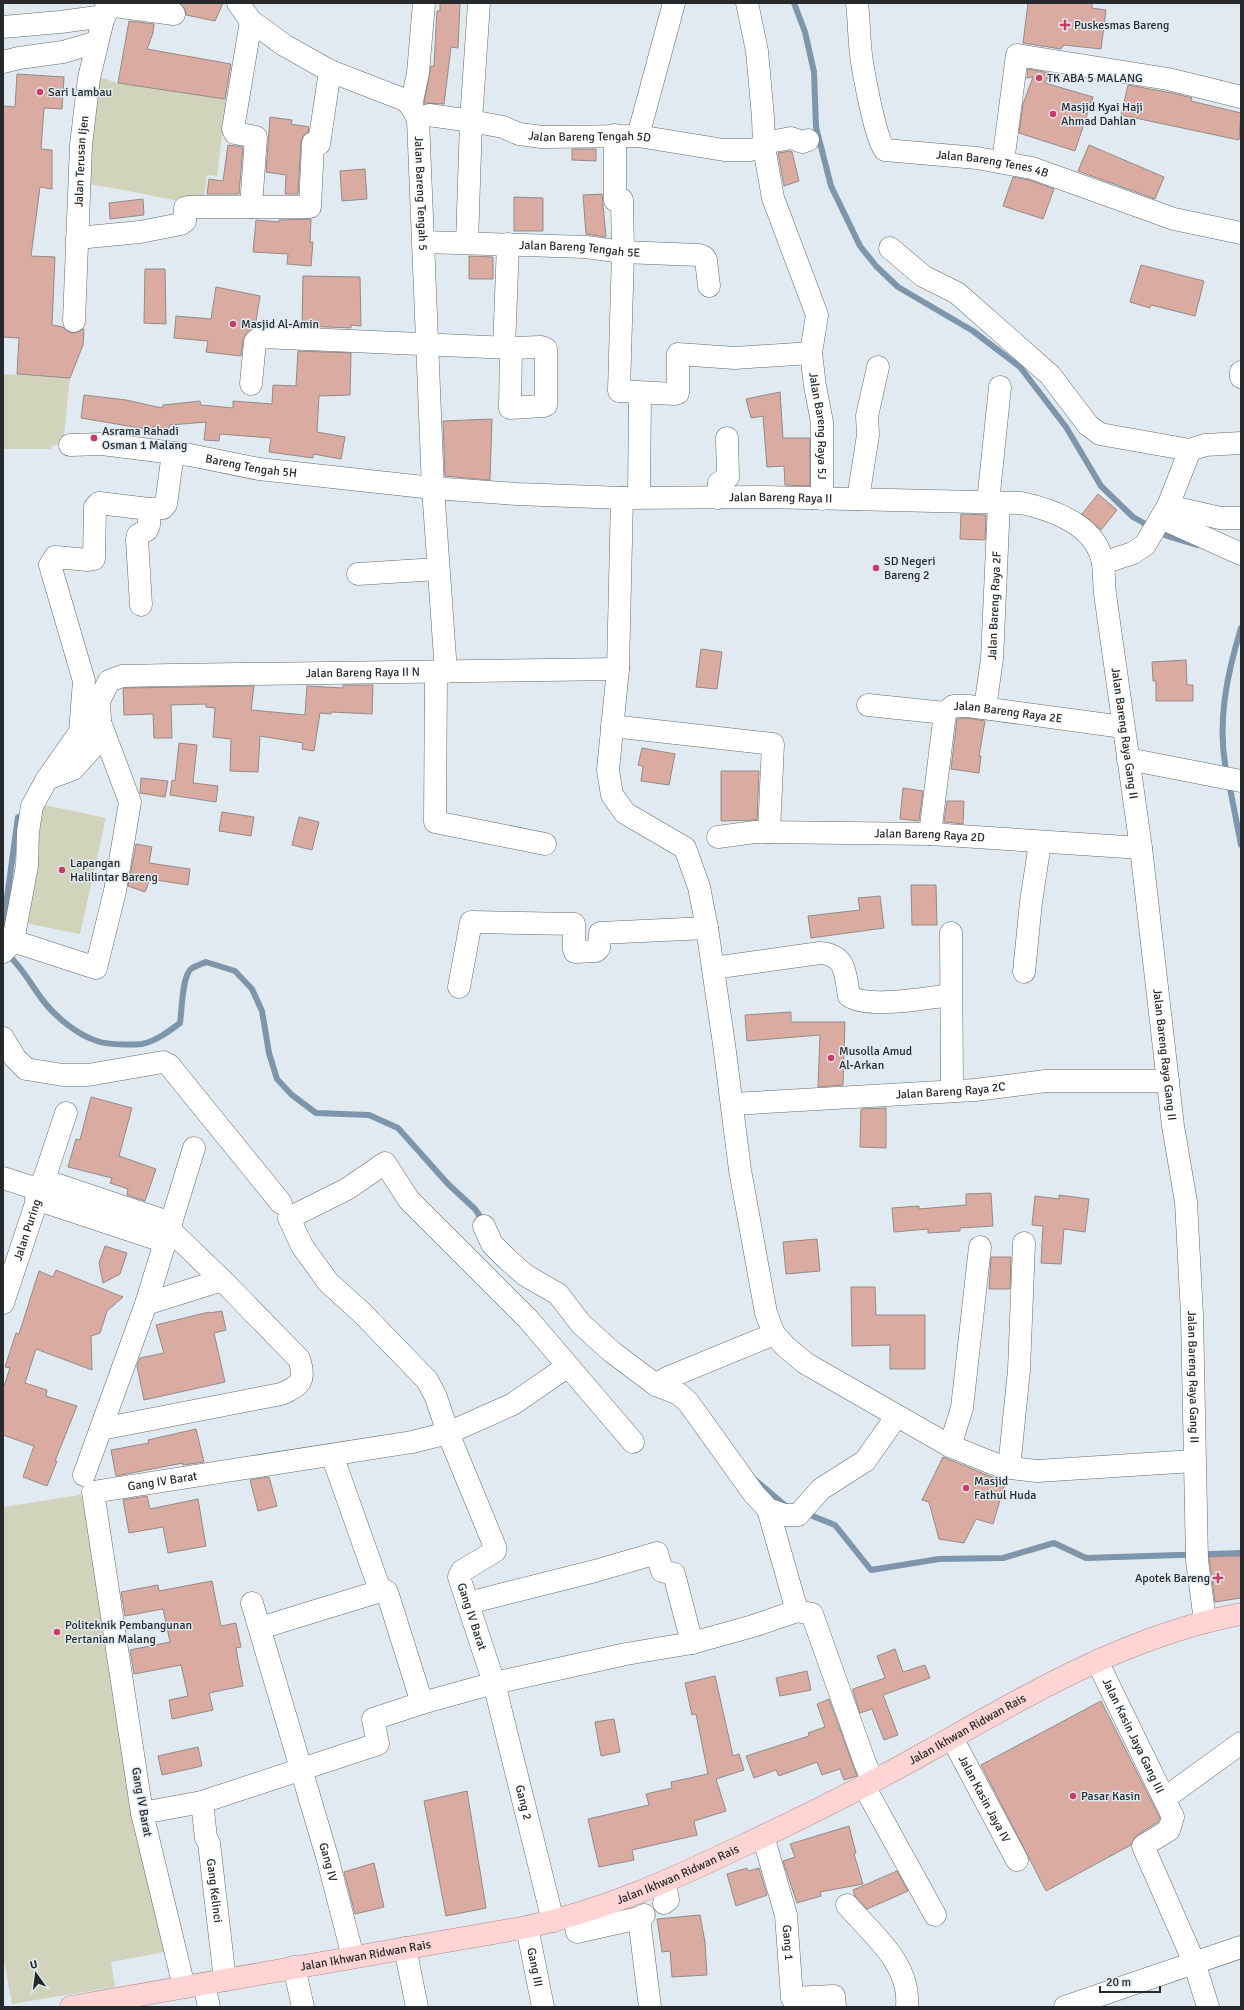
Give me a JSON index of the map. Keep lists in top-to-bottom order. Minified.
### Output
{"streets":{"main road":["Jalan Ikhwan Ridwan Rais"],"street":["Jalan Bareng Tengah 5D","Jalan Terusan Ijen","Jalan Bareng Tenes 4B","Jalan Bareng Tengah 5","Jalan Bareng Tengah 5E","Jalan Bareng Raya 5J","Bareng Tengah 5H","Jalan Bareng Raya II","Jalan Bareng Raya 2F","Jalan Bareng Raya II N","Jalan Bareng Raya 2E","Jalan Bareng Raya Gang II","Jalan Bareng Raya 2D","Jalan Bareng Raya 2C","Jalan Puring","Gang IV Barat","Jalan Kasin Jaya Gang III","Jalan Kasin Jaya IV","Gang 2","Gang IV","Gang Kelinci","Gang 1","Gang III"]},"crossings":[["Jalan Bareng Tengah 5D","Jalan Bareng Tengah 5"],["Jalan Bareng Tengah 5D","Jalan Bareng Raya 5J"],["Jalan Bareng Tengah 5","Jalan Bareng Tengah 5E"],["Jalan Bareng Tengah 5","Bareng Tengah 5H"],["Jalan Bareng Tengah 5","Jalan Bareng Raya II"],["Jalan Bareng Tengah 5","Jalan Bareng Raya II N"],["Jalan Bareng Raya 5J","Jalan Bareng Raya II"],["Bareng Tengah 5H","Jalan Bareng Raya II"],["Jalan Bareng Raya II","Jalan Bareng Raya 2F"],["Jalan Bareng Raya II","Jalan Bareng Raya Gang II"],["Jalan Bareng Raya 2F","Jalan Bareng Raya 2E"],["Jalan Bareng Raya 2E","Jalan Bareng Raya Gang II"],["Jalan Bareng Raya 2E","Jalan Bareng Raya 2D"],["Jalan Bareng Raya Gang II","Jalan Bareng Raya 2D"],["Jalan Bareng Raya Gang II","Jalan Bareng Raya 2C"],["Jalan Bareng Raya Gang II","Jalan Ikhwan Ridwan Rais"],["Gang IV Barat","Jalan Ikhwan Ridwan Rais"],["Gang IV Barat","Gang 2"],["Jalan Ikhwan Ridwan Rais","Jalan Kasin Jaya Gang III"],["Jalan Ikhwan Ridwan Rais","Jalan Kasin Jaya IV"],["Jalan Ikhwan Ridwan Rais","Gang 2"],["Jalan Ikhwan Ridwan Rais","Gang IV"],["Jalan Ikhwan Ridwan Rais","Gang Kelinci"],["Jalan Ikhwan Ridwan Rais","Gang 1"],["Jalan Ikhwan Ridwan Rais","Gang III"]],"places":{"health":["Puskesmas Bareng","Apotek Bareng"],"other":["TK ABA 5 MALANG","Sari Lambau","Masjid Kyai Haji Ahmad Dahlan","Masjid Al-Amin","Asrama Rahadi Osman 1 Malang","SD Negeri Bareng 2","Lapangan Halilintar Bareng","Musolla Amud Al-Arkan","Masjid Fathul Huda","Politeknik Pembangunan Pertanian Malang","Pasar Kasin"]},"scale_bar":"20 m","north":"top"}
